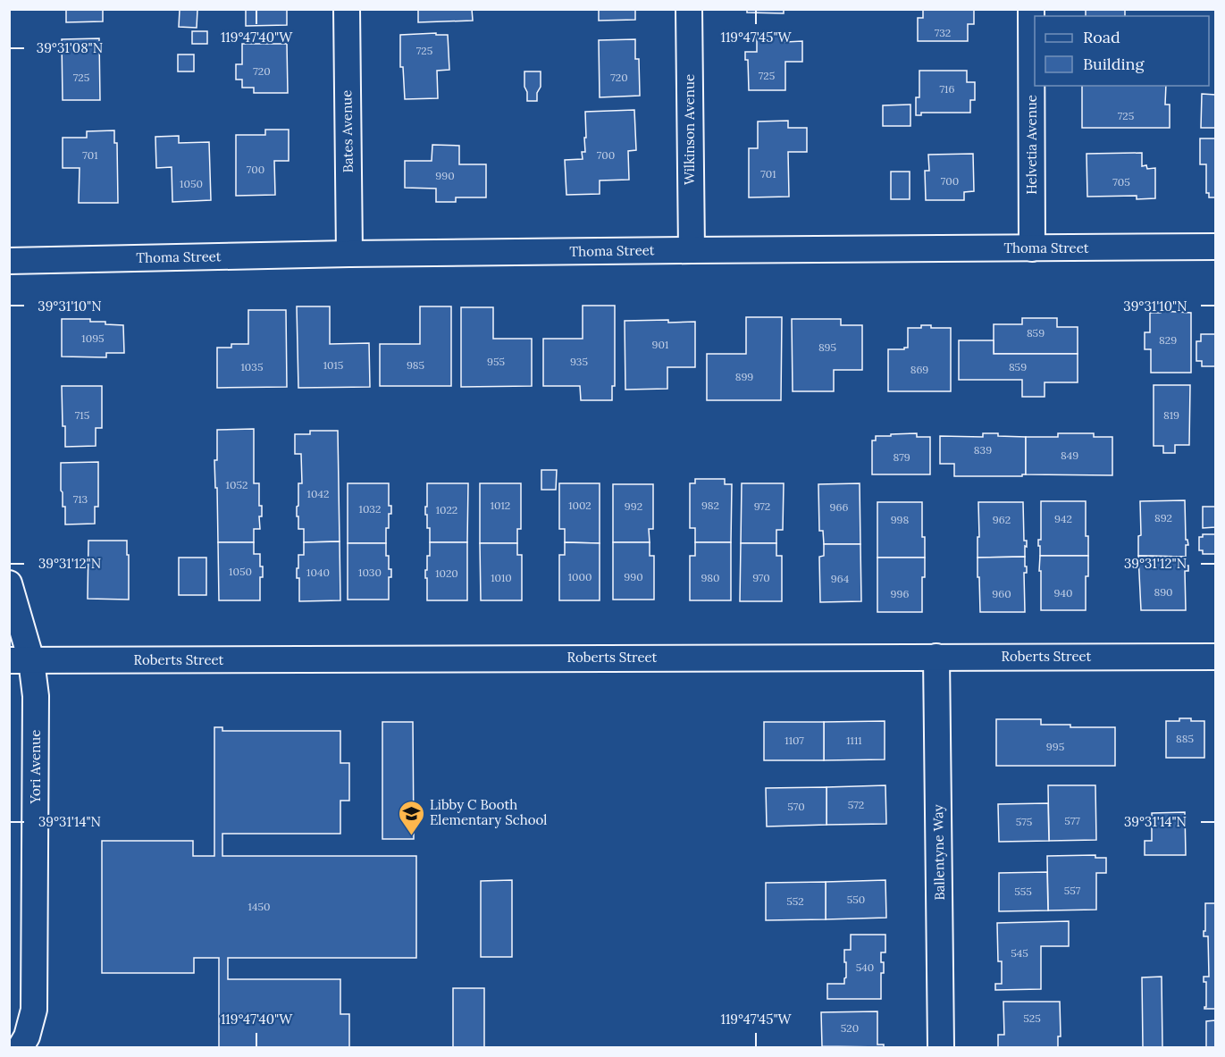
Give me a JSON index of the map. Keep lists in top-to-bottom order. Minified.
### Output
{"streets":{"street":["Wilkinson Avenue","Bates Avenue","Helvetia Avenue","Thoma Street","Roberts Street","Yori Avenue","Ballentyne Way"]},"crossings":[["Wilkinson Avenue","Thoma Street"],["Bates Avenue","Thoma Street"],["Helvetia Avenue","Thoma Street"],["Roberts Street","Yori Avenue"],["Roberts Street","Ballentyne Way"]],"places":{"school or university":["Libby C Booth Elementary School"]},"house_numbers":["732","725","720","725","725","720","716","725","701","700","700","701","990","700","705","1050","859","1095","829","901","895","955","935","1015","985","1035","859","869","899","715","819","839","849","879","1052","1042","713","1012","1002","982","992","972","966","1032","1022","892","942","998","962","1050","1040","1030","1020","1000","990","1010","980","970","964","890","940","996","960","885","1107","1111","995","572","570","577","575","557","555","550","552","1450","545","540","525","520"],"legend":["Road","Building"],"coordinates":["119°47'40\"W","119°47'45\"W","39°31'08\"N","39°31'10\"N","39°31'12\"N","39°31'14\"N"]}
